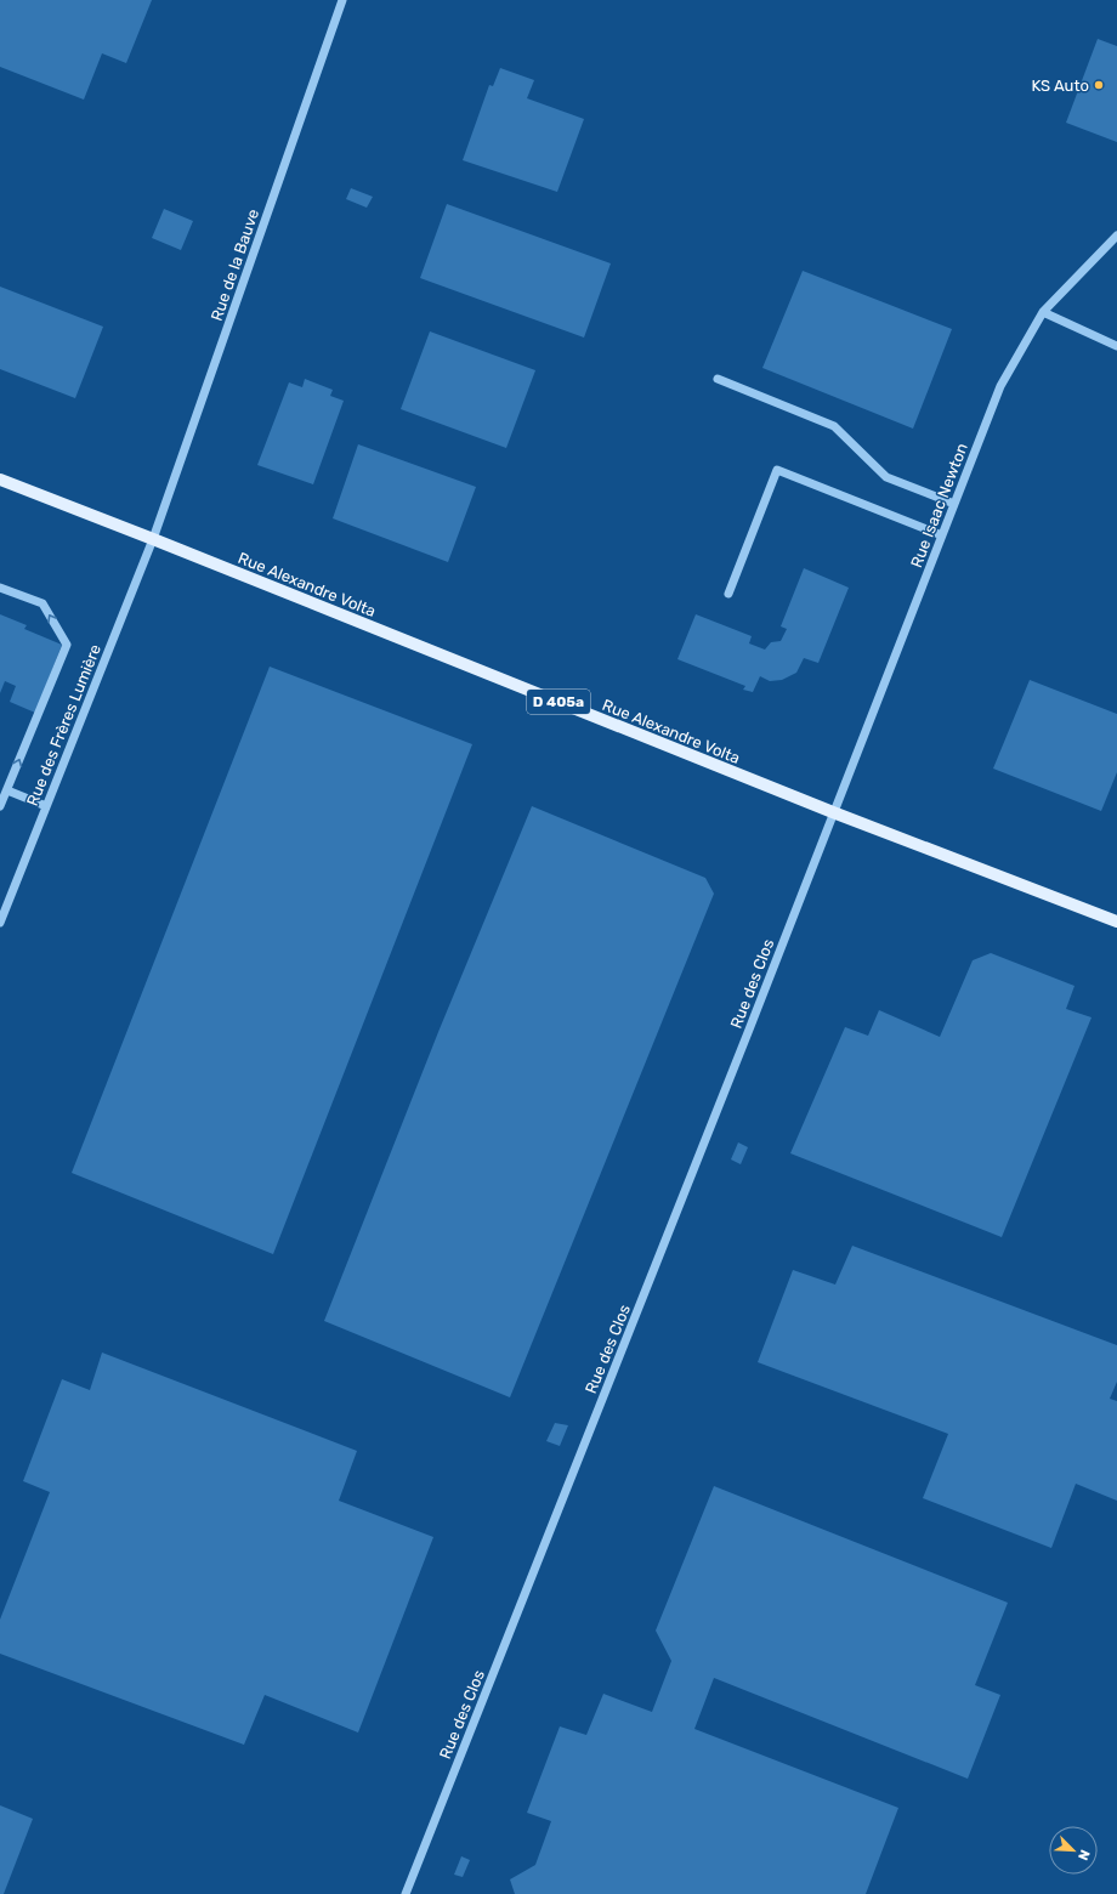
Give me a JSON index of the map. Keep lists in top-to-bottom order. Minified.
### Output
{"streets":{"main road":["Rue Alexandre Volta","D 405a"],"street":["Rue de la Bauve","Rue Isaac Newton","Rue des Frères Lumière","Rue des Clos"]},"crossings":[["Rue de la Bauve","Rue Alexandre Volta"],["Rue de la Bauve","Rue des Frères Lumière"],["Rue Isaac Newton","Rue Alexandre Volta"],["Rue Isaac Newton","Rue des Clos"],["Rue Alexandre Volta","Rue des Frères Lumière"],["Rue Alexandre Volta","Rue des Clos"]],"places":["KS Auto"],"north":"bottom right"}
